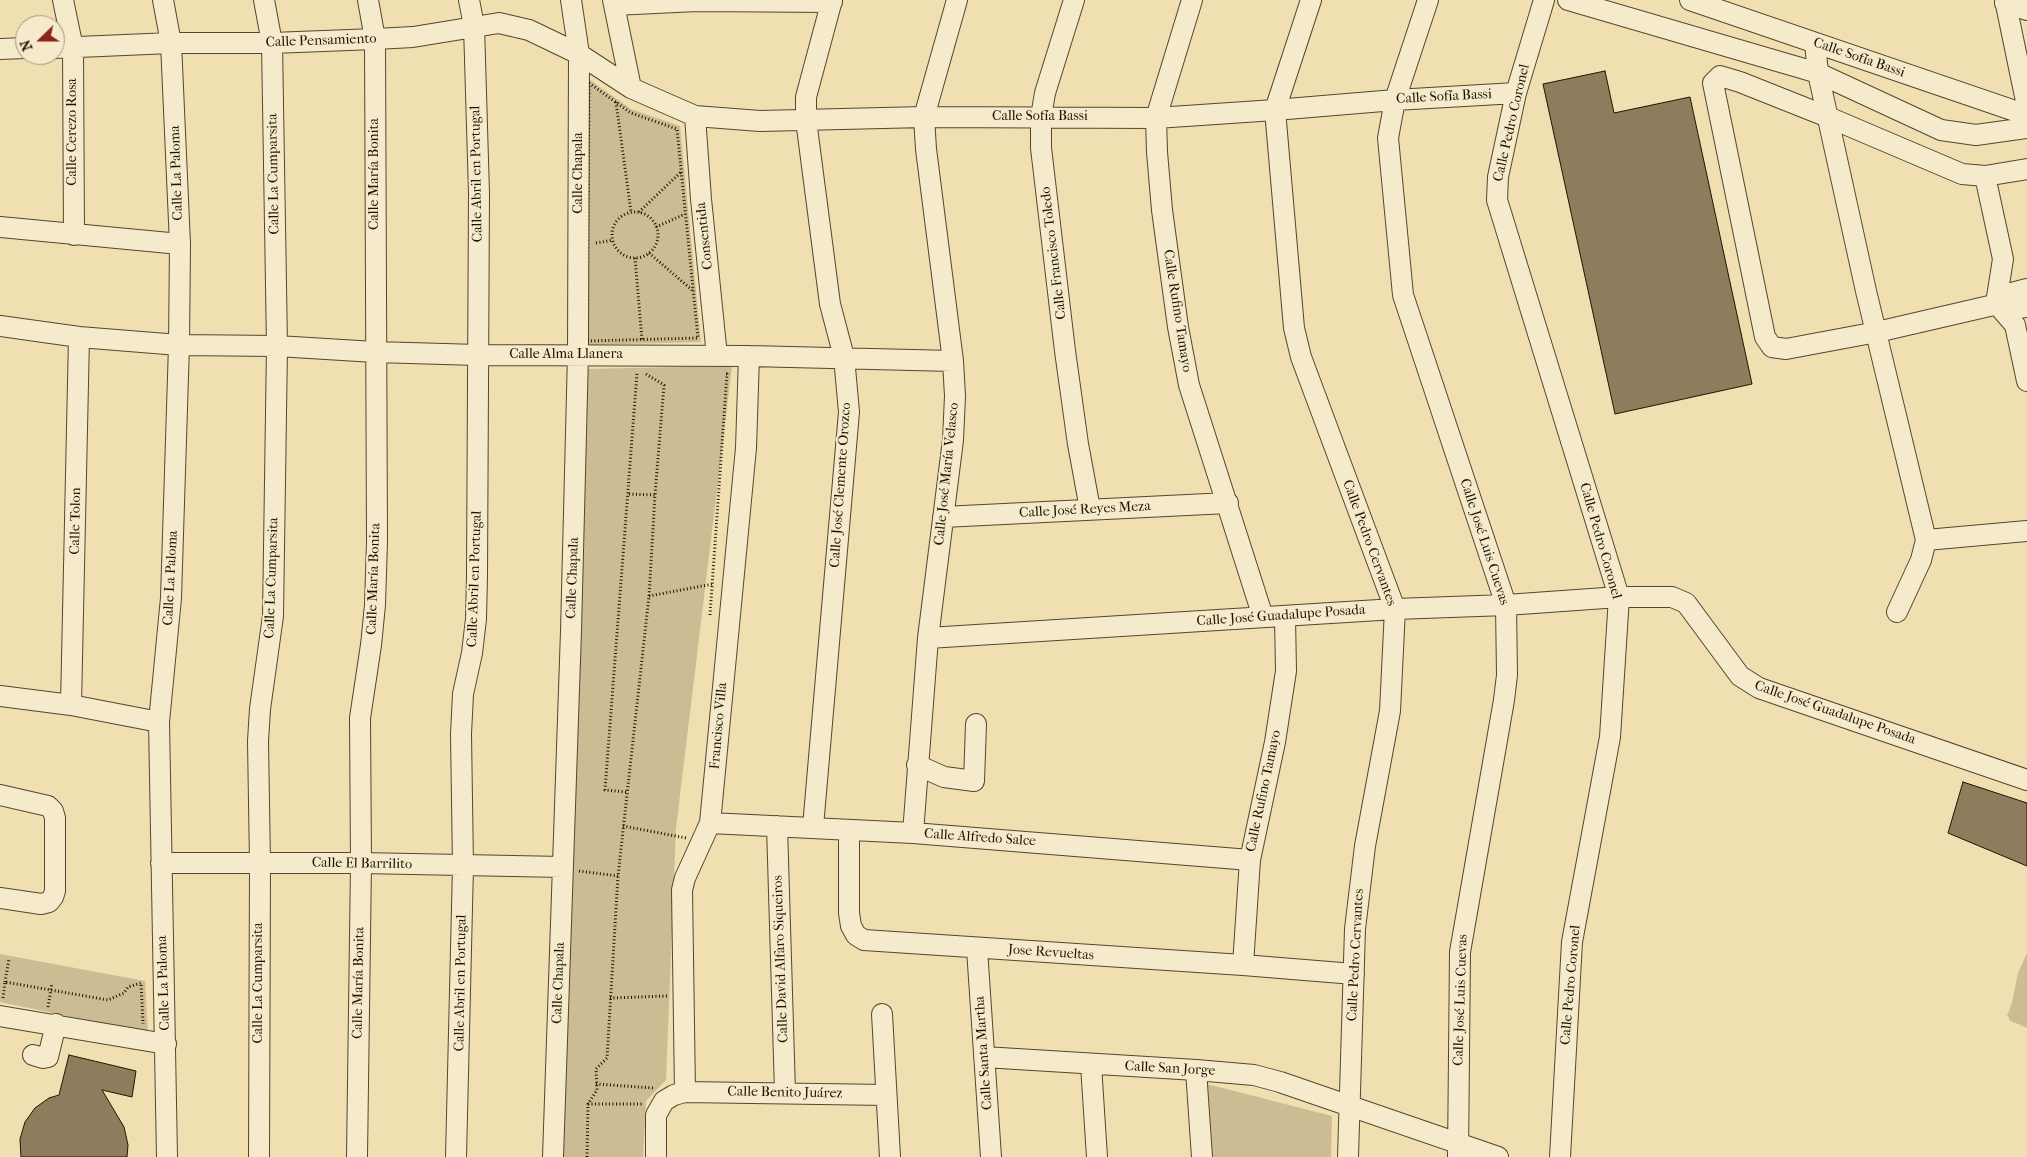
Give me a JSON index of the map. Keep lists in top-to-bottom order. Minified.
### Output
{"streets":{"street":["Calle Pensamiento","Calle Sofía Bassi","Calle Pedro Coronel","Calle Cerezo Rosa","Calle La Paloma","Calle Chapala","Calle La Cumparsita","Calle María Bonita","Calle Abril en Portugal","Consentida","Calle Francisco Toledo","Calle Rufino Tamayo","Calle Alma Llanera","Calle José María Velasco","Calle José Clemente Orozco","Calle José Reyes Meza","Calle Tolon","Calle José Luis Cuevas","Calle Pedro Cervantes","Calle José Guadalupe Posada","Francisco Villa","Calle Alfredo Salce","Calle El Barrilito","Jose Revueltas","Calle David Alfaro Siqueiros","Calle Santa Martha","Calle San Jorge","Calle Benito Juárez"]},"crossings":[["Calle Pensamiento","Calle Sofía Bassi"],["Calle Pensamiento","Calle La Paloma"],["Calle Pensamiento","Calle Chapala"],["Calle Pensamiento","Calle La Cumparsita"],["Calle Pensamiento","Calle María Bonita"],["Calle Pensamiento","Calle Abril en Portugal"],["Calle Sofía Bassi","Calle Pedro Coronel"],["Calle Sofía Bassi","Calle Chapala"],["Calle Sofía Bassi","Consentida"],["Calle Sofía Bassi","Calle Francisco Toledo"],["Calle Sofía Bassi","Calle Rufino Tamayo"],["Calle Sofía Bassi","Calle José María Velasco"],["Calle Sofía Bassi","Calle José Clemente Orozco"],["Calle Sofía Bassi","Calle José Luis Cuevas"],["Calle Sofía Bassi","Calle Pedro Cervantes"],["Calle Pedro Coronel","Calle José Guadalupe Posada"],["Calle La Paloma","Calle Alma Llanera"],["Calle La Paloma","Calle El Barrilito"],["Calle Chapala","Calle Alma Llanera"],["Calle Chapala","Calle El Barrilito"],["Calle La Cumparsita","Calle Alma Llanera"],["Calle La Cumparsita","Calle El Barrilito"],["Calle María Bonita","Calle Alma Llanera"],["Calle María Bonita","Calle El Barrilito"],["Calle Abril en Portugal","Calle Alma Llanera"],["Calle Abril en Portugal","Calle El Barrilito"],["Consentida","Calle Alma Llanera"],["Calle Francisco Toledo","Calle José Reyes Meza"],["Calle Rufino Tamayo","Calle José Reyes Meza"],["Calle Rufino Tamayo","Calle José Guadalupe Posada"],["Calle Rufino Tamayo","Calle Alfredo Salce"],["Calle Rufino Tamayo","Jose Revueltas"],["Calle Alma Llanera","Calle José María Velasco"],["Calle Alma Llanera","Calle José Clemente Orozco"],["Calle Alma Llanera","Calle Tolon"],["Calle Alma Llanera","Francisco Villa"],["Calle José María Velasco","Calle José Reyes Meza"],["Calle José María Velasco","Calle José Guadalupe Posada"],["Calle José María Velasco","Calle Alfredo Salce"],["Calle José Clemente Orozco","Calle Alfredo Salce"],["Calle José Luis Cuevas","Calle José Guadalupe Posada"],["Calle José Luis Cuevas","Calle San Jorge"],["Calle Pedro Cervantes","Calle José Guadalupe Posada"],["Calle Pedro Cervantes","Jose Revueltas"],["Calle Pedro Cervantes","Calle San Jorge"],["Francisco Villa","Calle Alfredo Salce"],["Francisco Villa","Calle Benito Juárez"],["Calle Alfredo Salce","Jose Revueltas"],["Calle Alfredo Salce","Calle David Alfaro Siqueiros"],["Jose Revueltas","Calle Santa Martha"],["Calle David Alfaro Siqueiros","Calle Benito Juárez"],["Calle Santa Martha","Calle San Jorge"]],"north":"left"}
